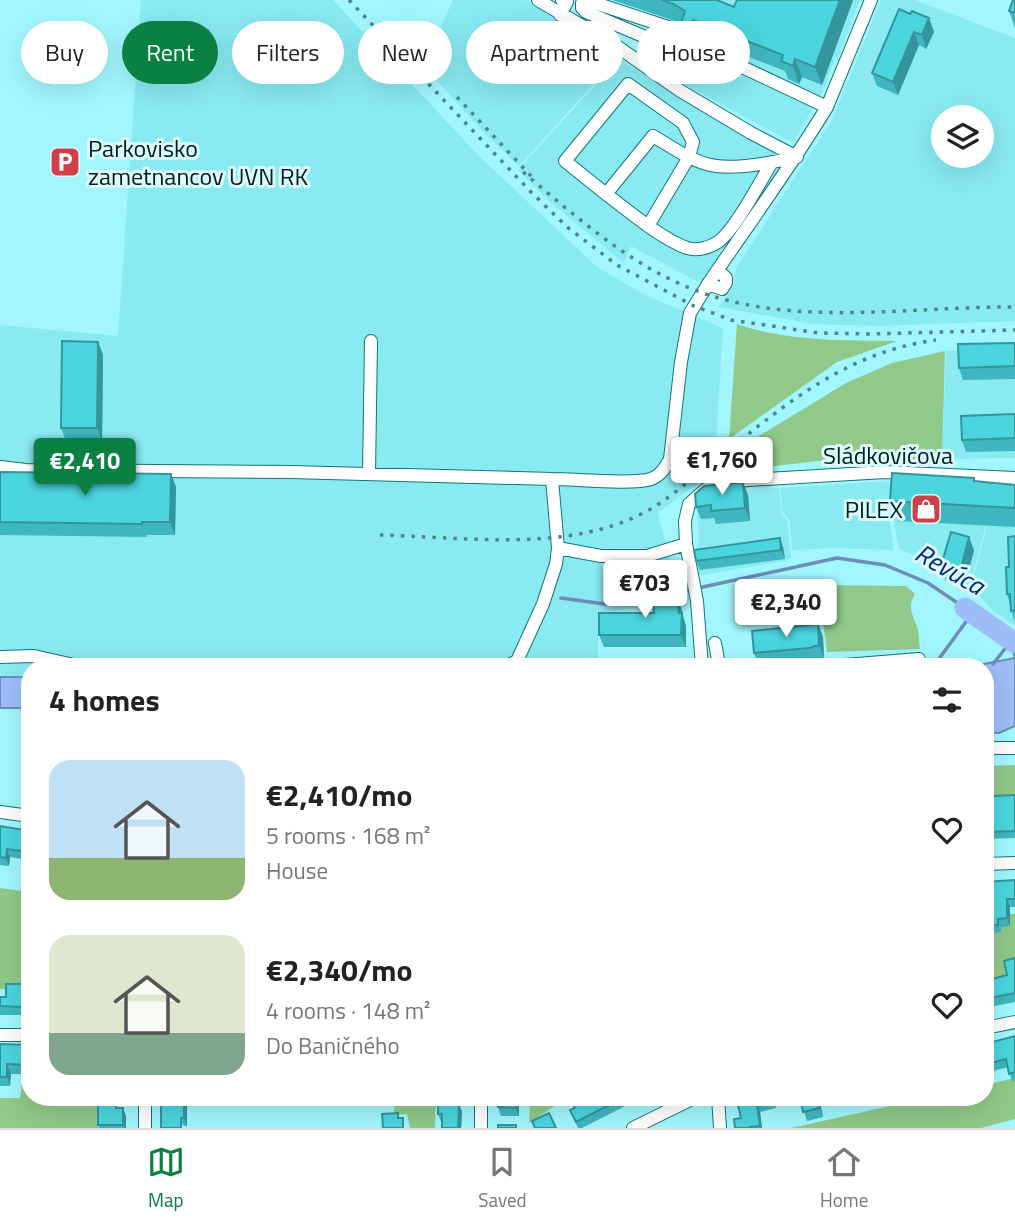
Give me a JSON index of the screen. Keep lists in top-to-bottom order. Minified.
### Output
{"streets":{"street":["Sládkovičova"]},"water":["Revúca"],"places":{"parking":["Parkovisko zametnancov UVN RK"],"shop":["PILEX"]},"page":{"chip":["Buy","Rent","Filters","New","Apartment","House"],"price":["€1,760","€2,410","€703","€2,340"],"heading":"4 homes","list":[{"name":"€2,410/mo","note":"5 rooms · 168 m² · House"},{"name":"€2,340/mo","note":"4 rooms · 148 m² · Do Baničného"}],"tabs":["Map","Saved","Home"]}}
